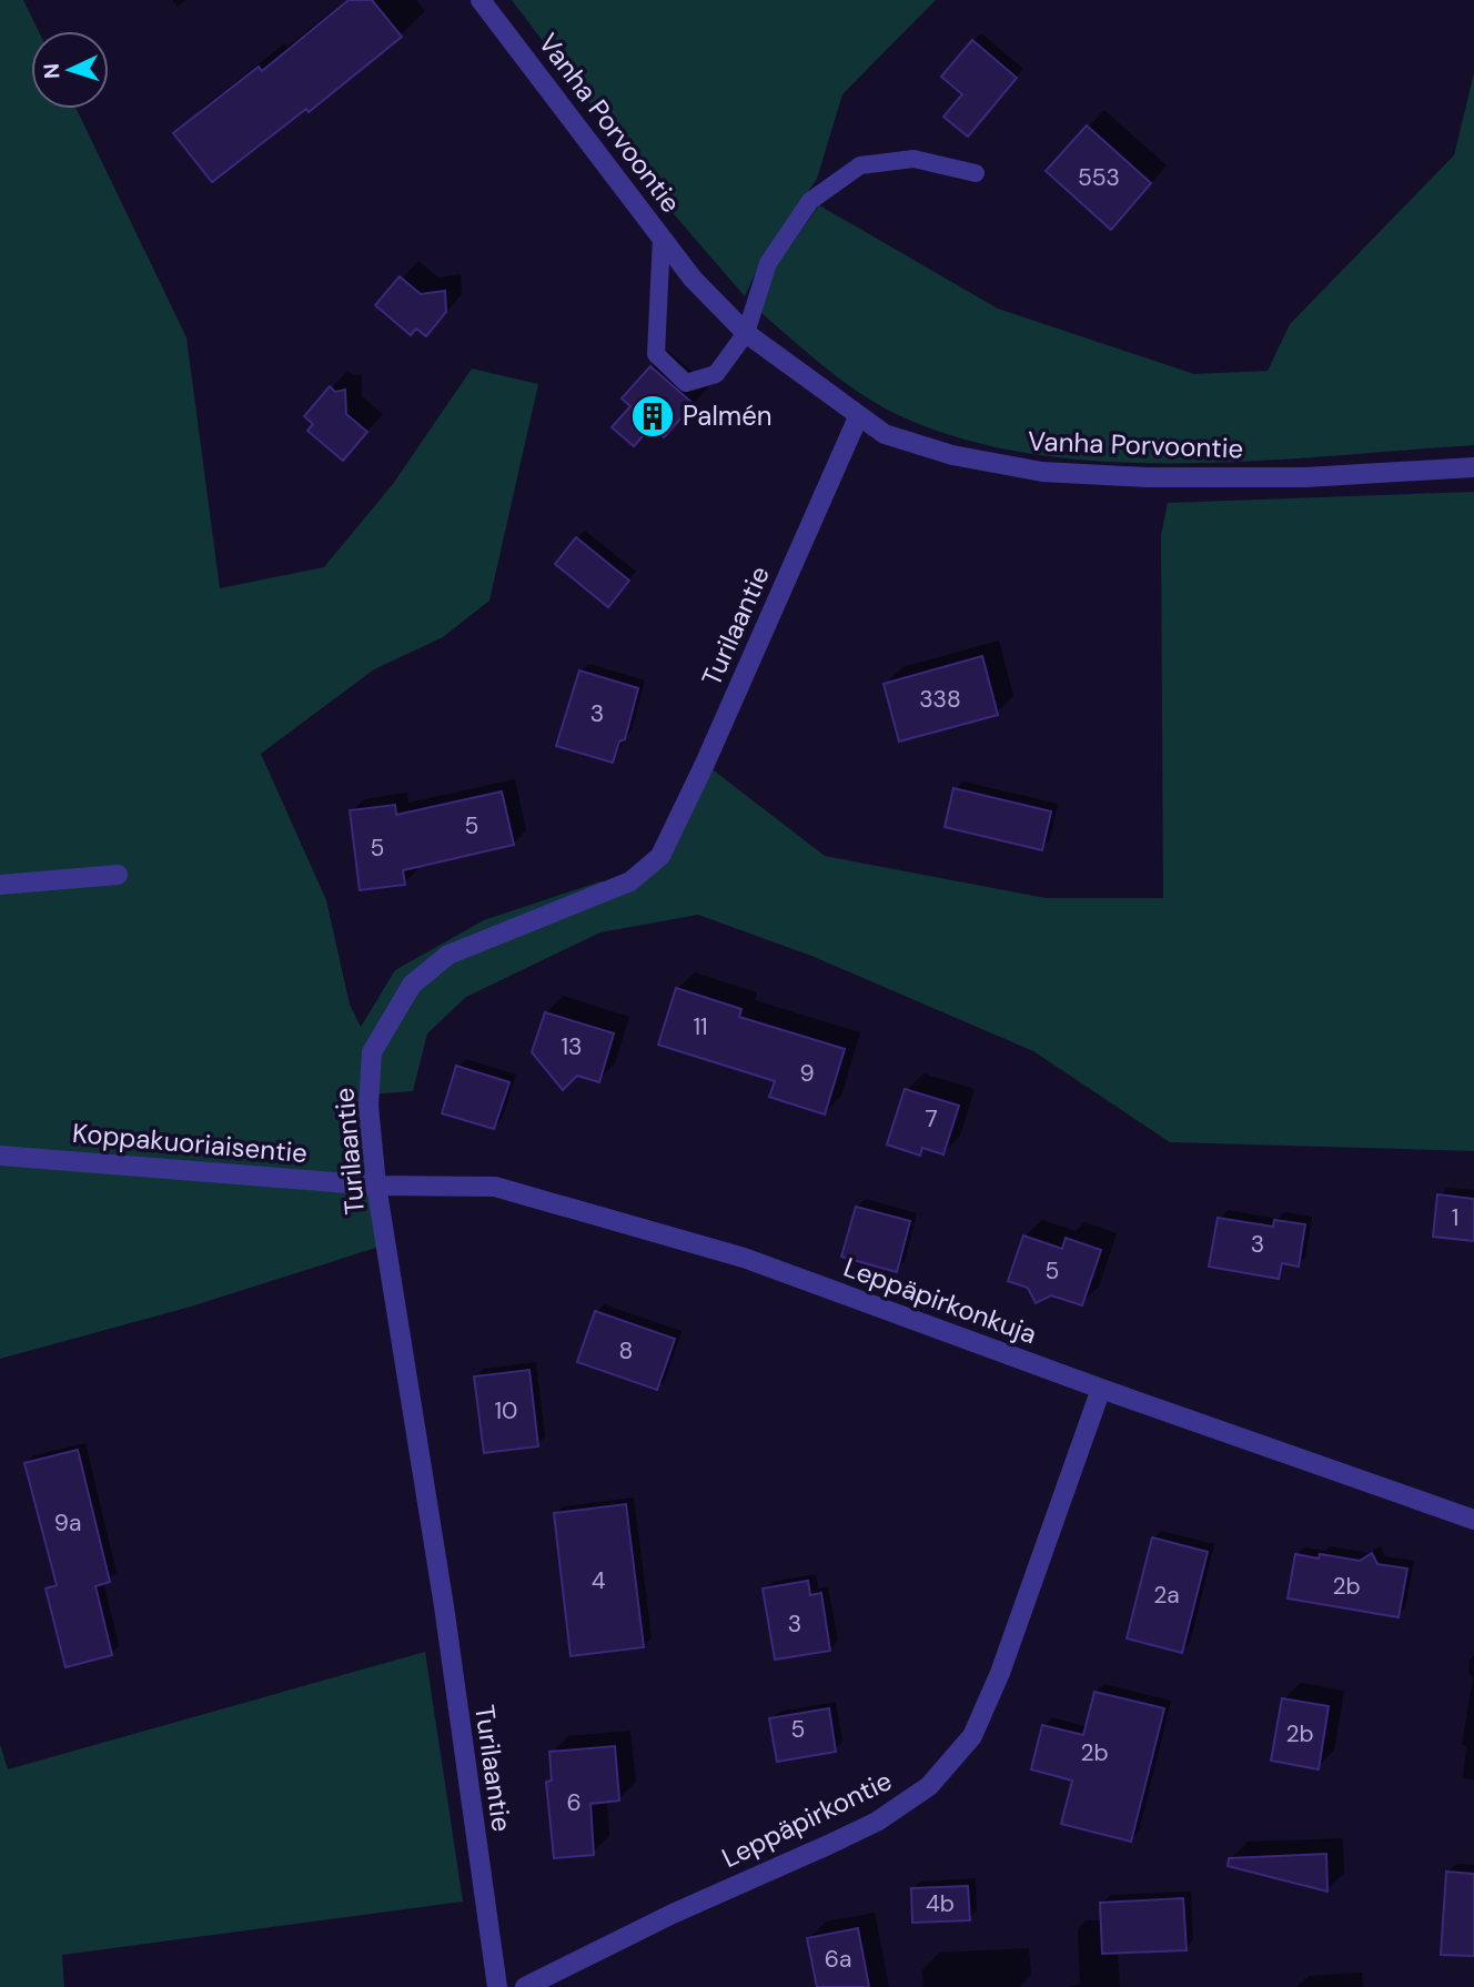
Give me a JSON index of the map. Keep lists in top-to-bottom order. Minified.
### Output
{"streets":{"street":["Vanha Porvoontie","Turilaantie","Koppakuoriaisentie","Leppäpirkonkuja","Leppäpirkontie"]},"crossings":[["Vanha Porvoontie","Turilaantie"],["Turilaantie","Koppakuoriaisentie"],["Turilaantie","Leppäpirkonkuja"],["Koppakuoriaisentie","Leppäpirkonkuja"],["Leppäpirkonkuja","Leppäpirkontie"]],"places":{"building":["Palmén"]},"house_numbers":["553","338","3","5","5","11","13","9","7","1","3","5","8","10","9a","4","2b","2a","3","5","2b","2b","6","4b","6a"],"north":"left"}
